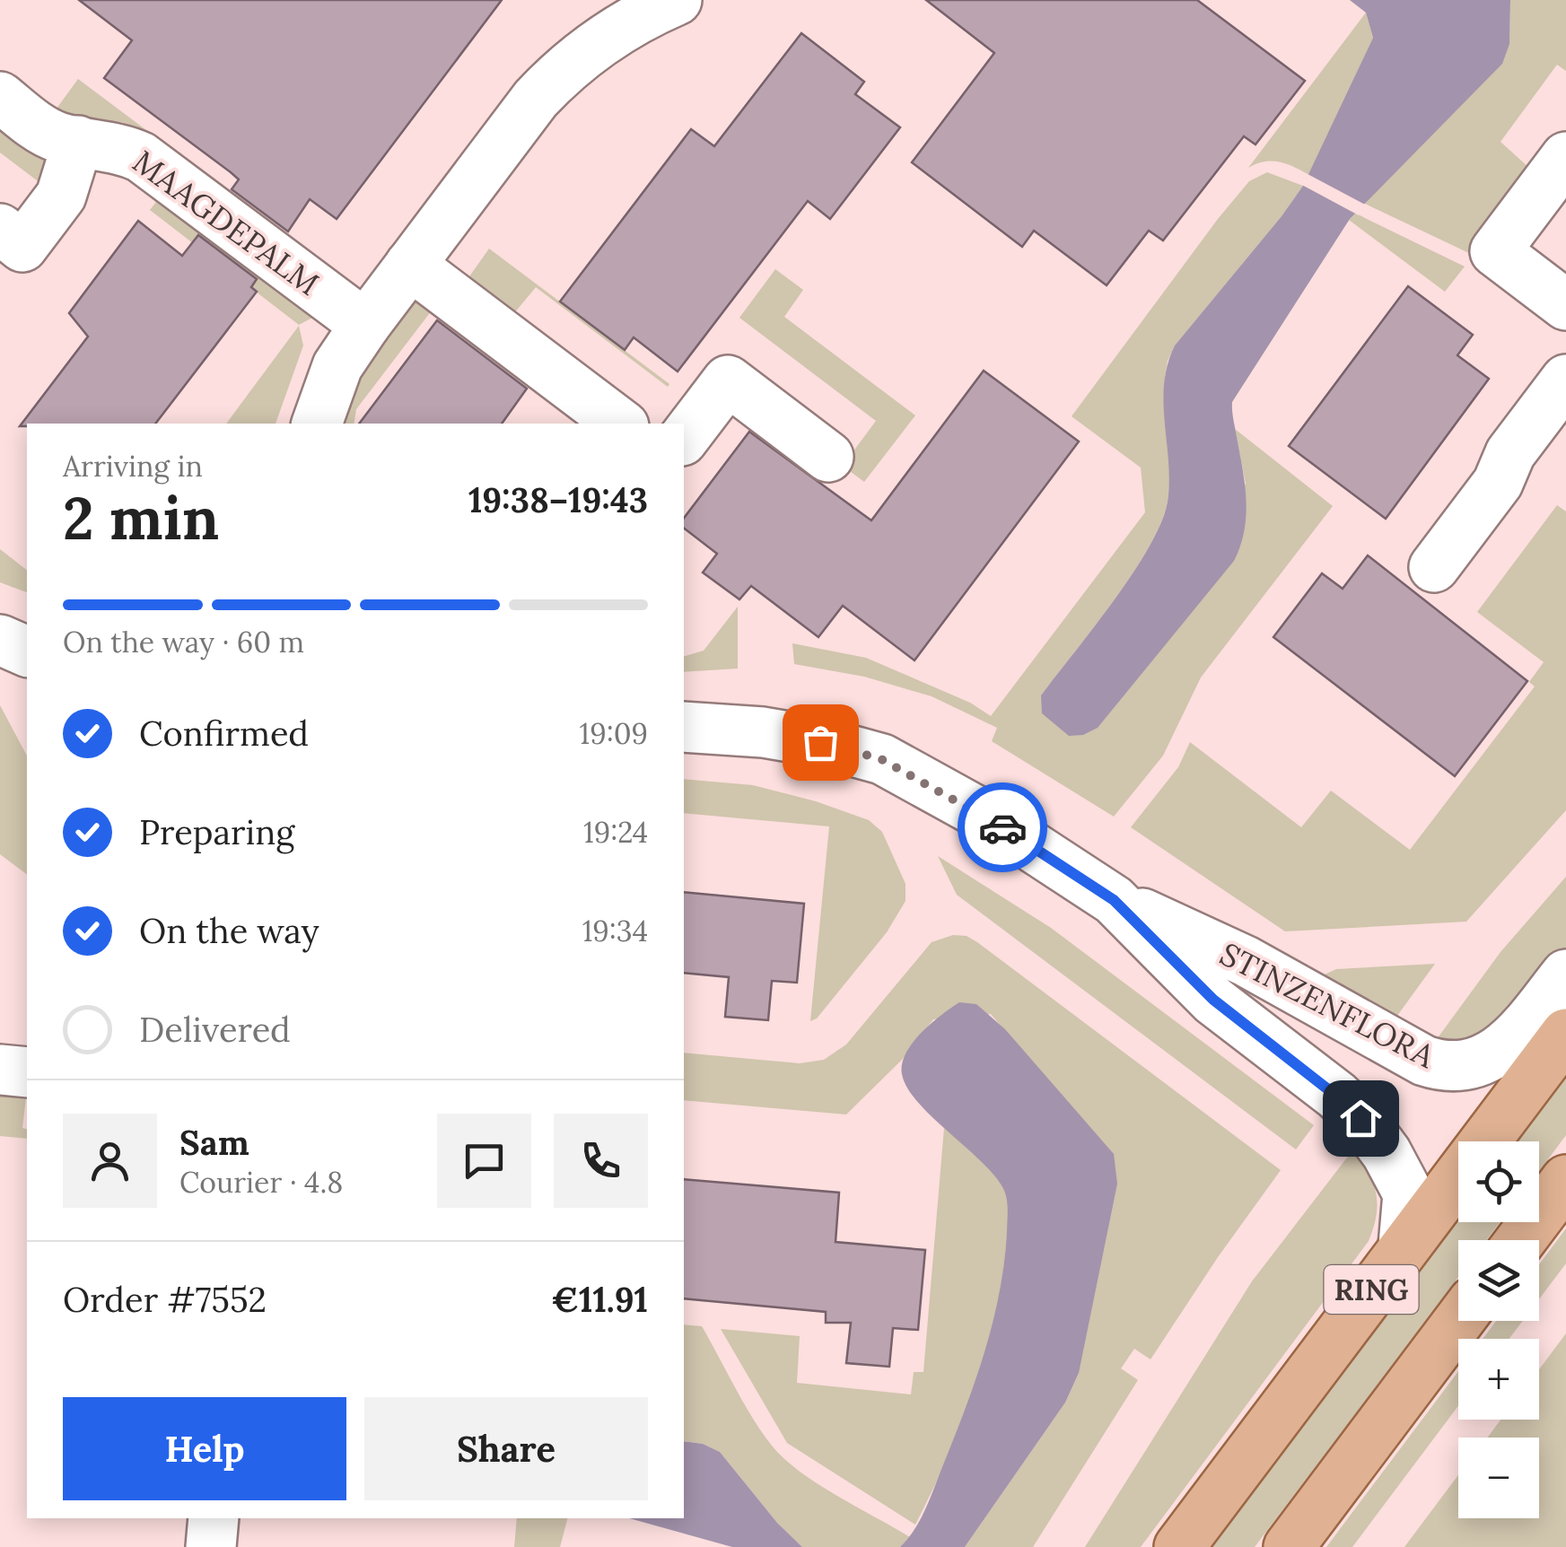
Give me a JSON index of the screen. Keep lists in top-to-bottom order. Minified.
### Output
{"streets":{"main road":["RING"],"street":["MAAGDEPALM","STINZENFLORA"]},"crossings":[["STINZENFLORA","RING"]],"page":{"heading":["2 min","Arriving in","19:38–19:43"],"panel":["Sam","Courier · 4.8","Order #7552","€11.91"],"bar":"On the way · 60 m","list":[["Confirmed","19:09"],["Preparing","19:24"],["On the way","19:34"],"Delivered"],"map_buttons":["+","−"],"buttons":["Help","Share"]}}
